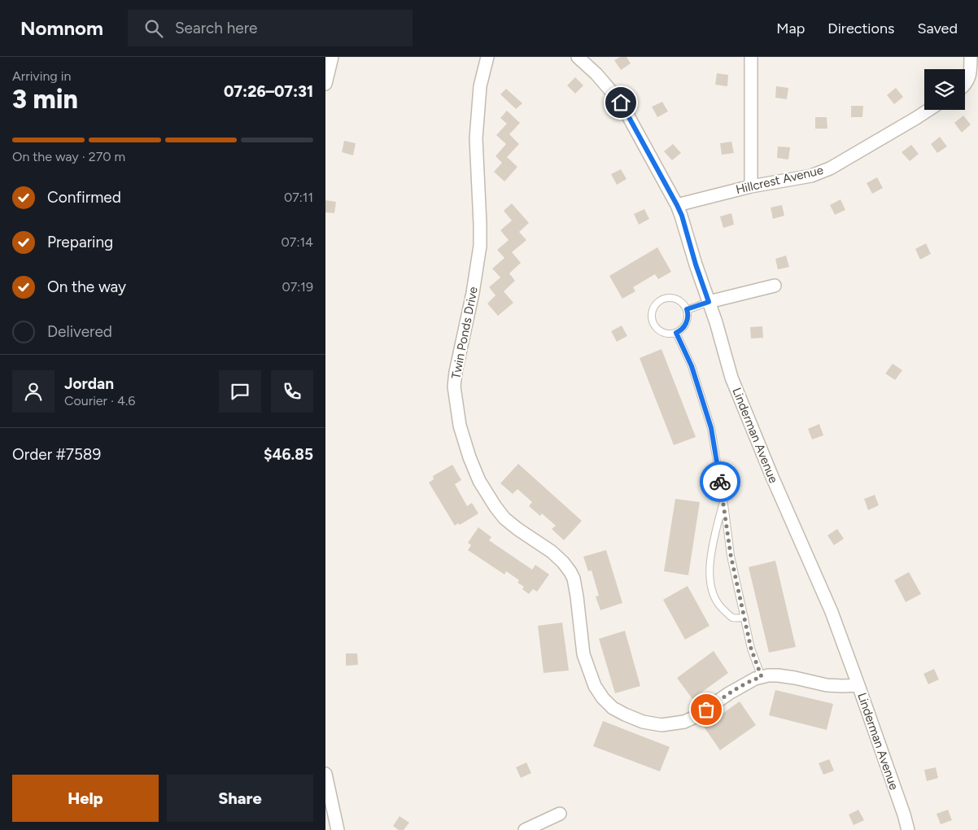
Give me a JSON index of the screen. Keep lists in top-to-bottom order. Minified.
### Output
{"streets":{"street":["Hillcrest Avenue","Twin Ponds Drive","Linderman Avenue"]},"crossings":[["Hillcrest Avenue","Linderman Avenue"],["Twin Ponds Drive","Linderman Avenue"]],"page":{"header":"Nomnom","search":"Search here","nav":["Map","Directions","Saved"],"heading":["3 min","Arriving in","07:26–07:31"],"panel":["Jordan","Courier · 4.6","Order #7589","$46.85"],"bar":"On the way · 270 m","list":[["Confirmed","07:11"],["Preparing","07:14"],["On the way","07:19"],"Delivered"],"buttons":["Help","Share"]}}
